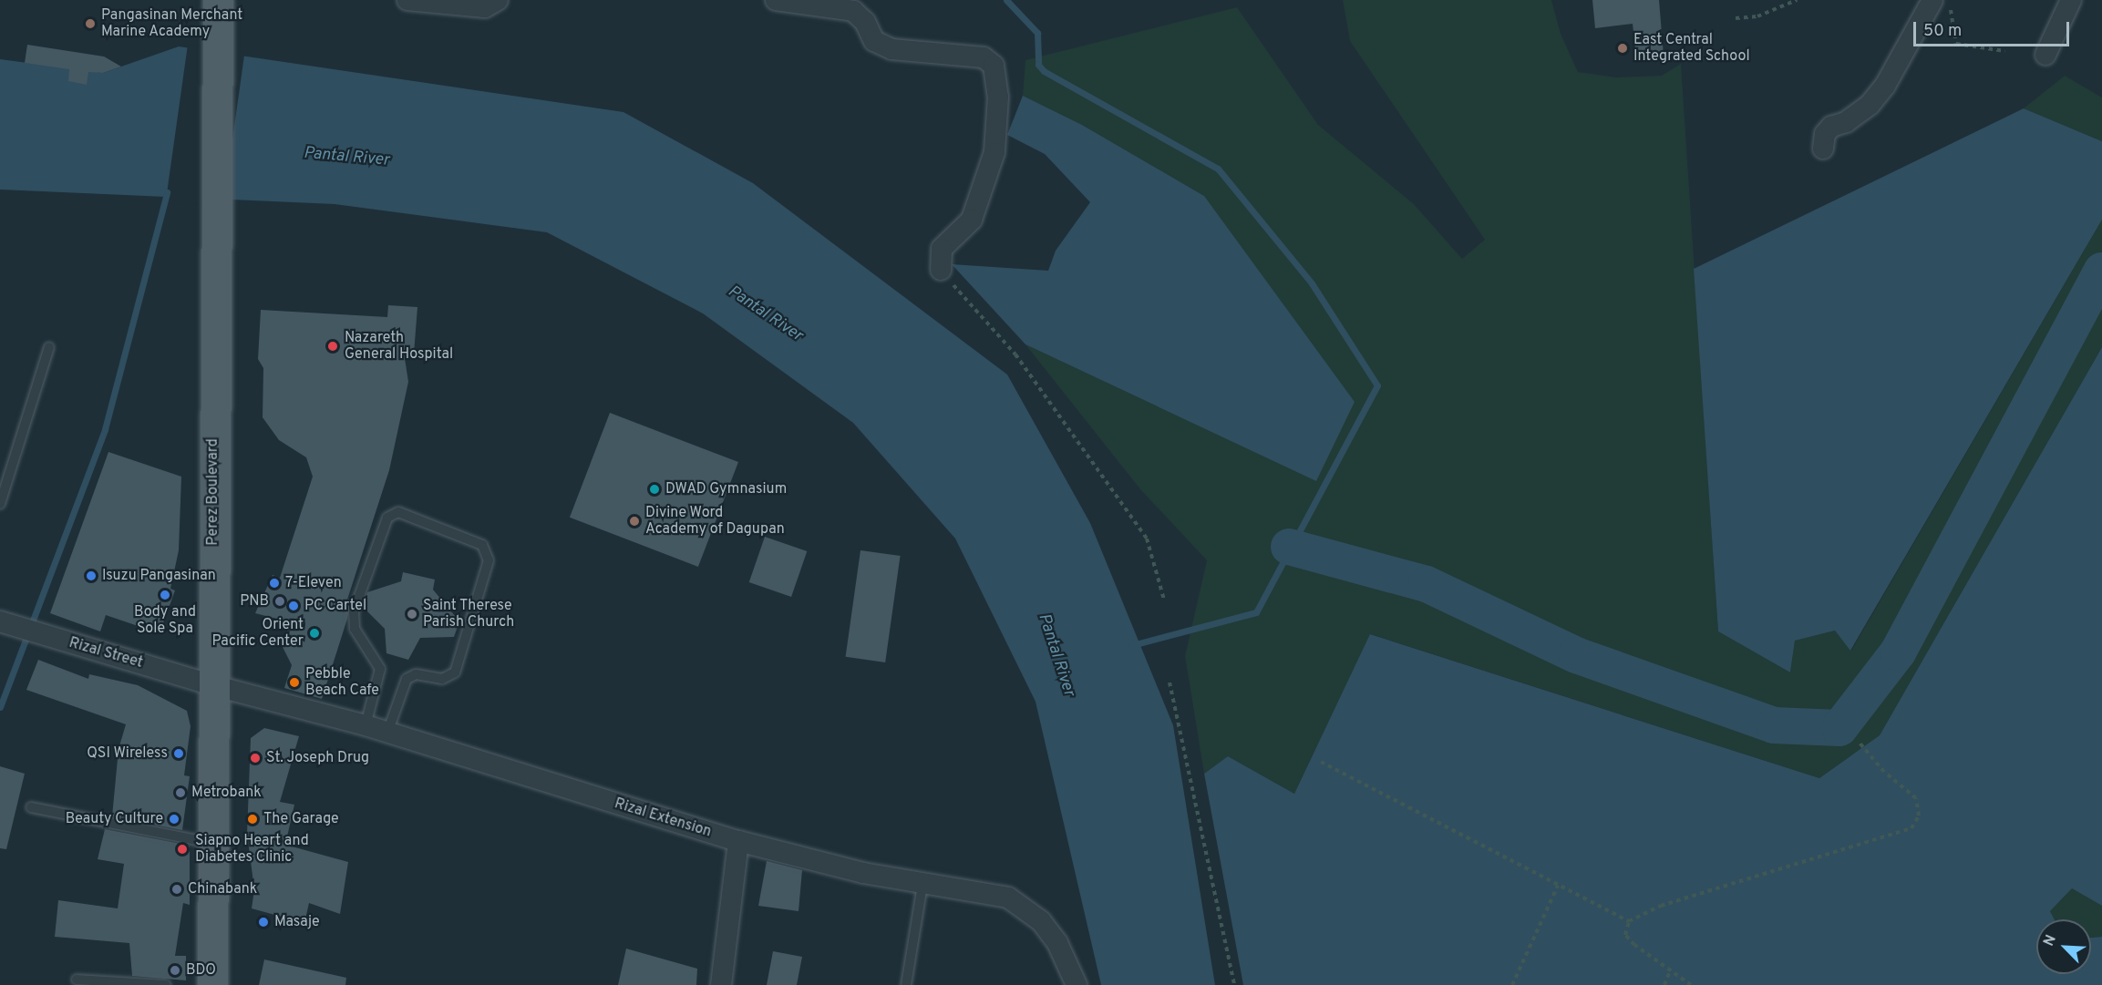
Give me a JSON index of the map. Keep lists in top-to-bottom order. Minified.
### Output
{"streets":{"main road":["Perez Boulevard"],"street":["Rizal Street","Rizal Extension"]},"crossings":[["Perez Boulevard","Rizal Street"],["Perez Boulevard","Rizal Extension"],["Rizal Street","Rizal Extension"]],"water":["Pantal River"],"places":["Pangasinan Merchant Marine Academy","East Central Integrated School","Nazareth General Hospital","DWAD Gymnasium","Divine Word Academy of Dagupan","Isuzu Pangasinan","7-Eleven","Body and Sole Spa","PNB","PC Cartel","Saint Therese Parish Church","Orient Pacific Center","Pebble Beach Cafe","QSI Wireless","St. Joseph Drug","Metrobank","Beauty Culture","The Garage","Siapno Heart and Diabetes Clinic","Chinabank","Masaje","BDO"],"scale_bar":"50 m","north":"top left"}
